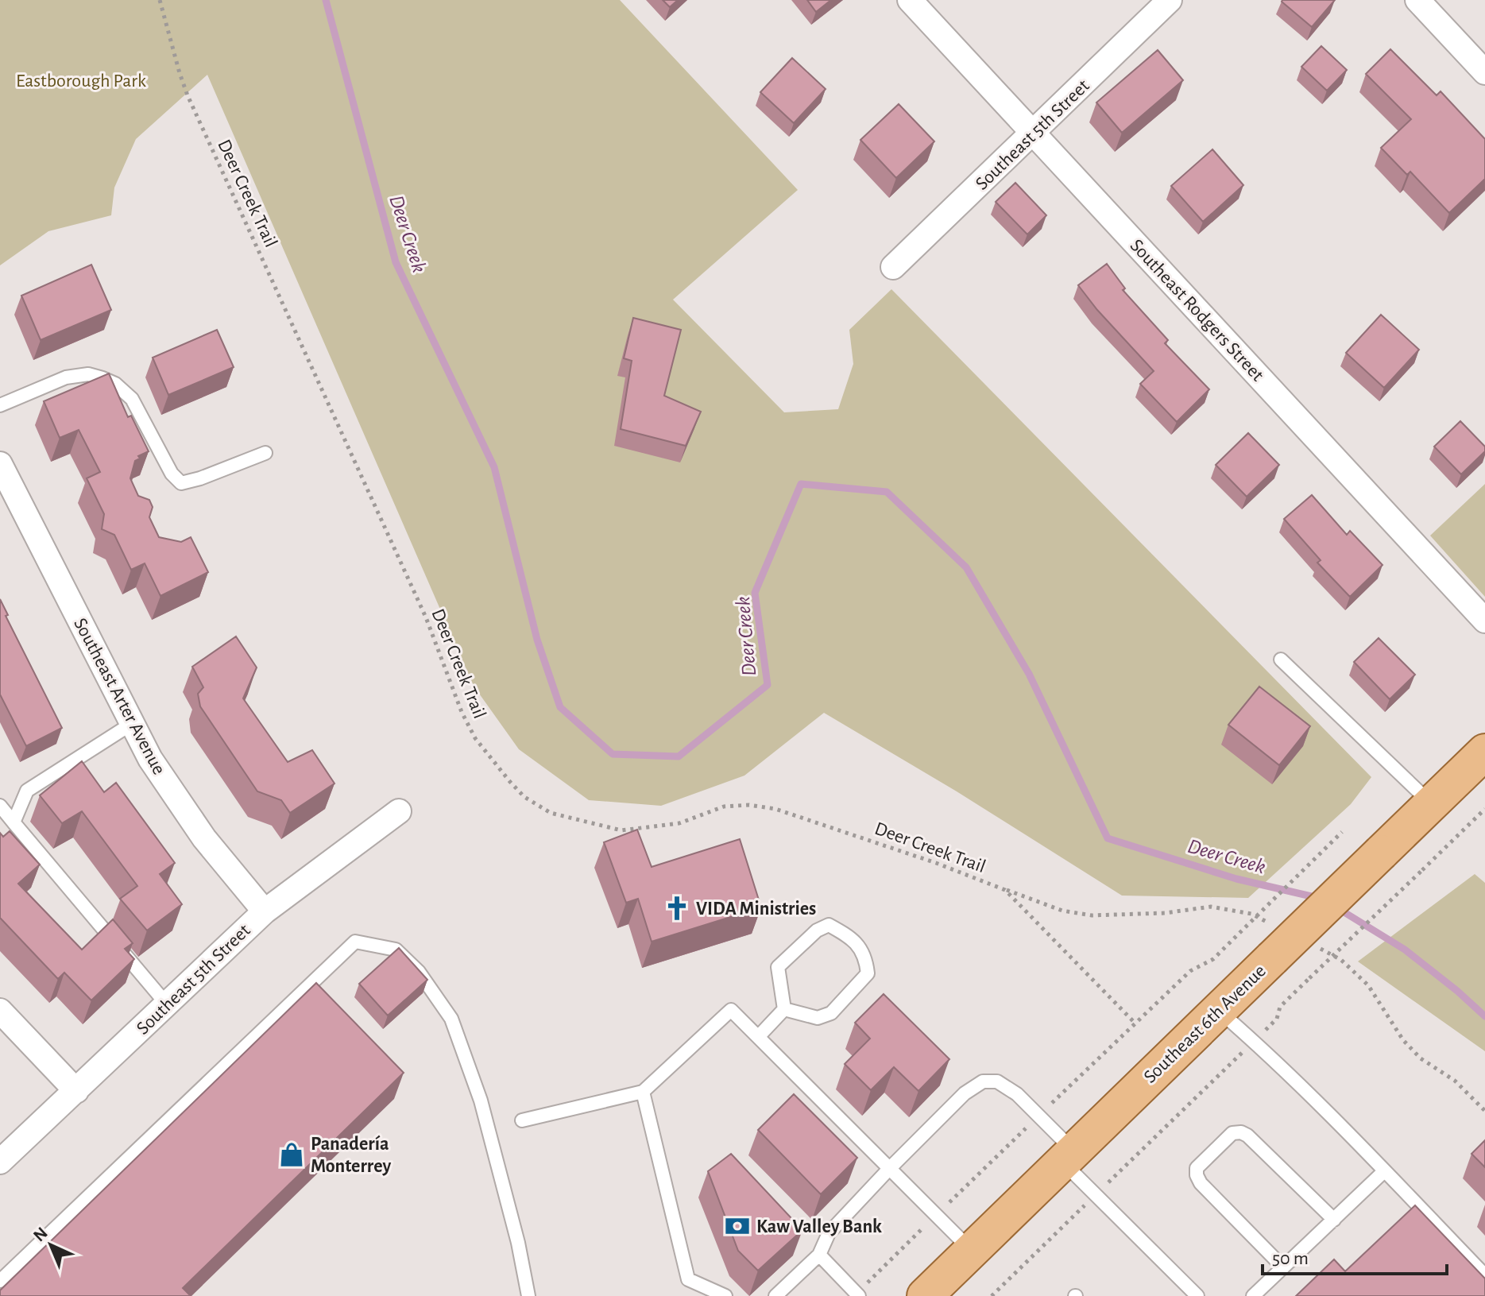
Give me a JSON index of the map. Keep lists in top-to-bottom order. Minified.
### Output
{"streets":{"main road":["Southeast 6th Avenue"],"street":["Southeast 5th Street","Southeast Rodgers Street","Southeast Arter Avenue"],"path":["Deer Creek Trail"]},"crossings":[["Southeast 5th Street","Southeast Rodgers Street"],["Southeast 5th Street","Southeast Arter Avenue"]],"water":["Deer Creek"],"parks":["Eastborough Park"],"places":{"church":["VIDA Ministries"],"shop":["Panadería Monterrey"],"bank":["Kaw Valley Bank"]},"scale_bar":"50 m","north":"top left"}
